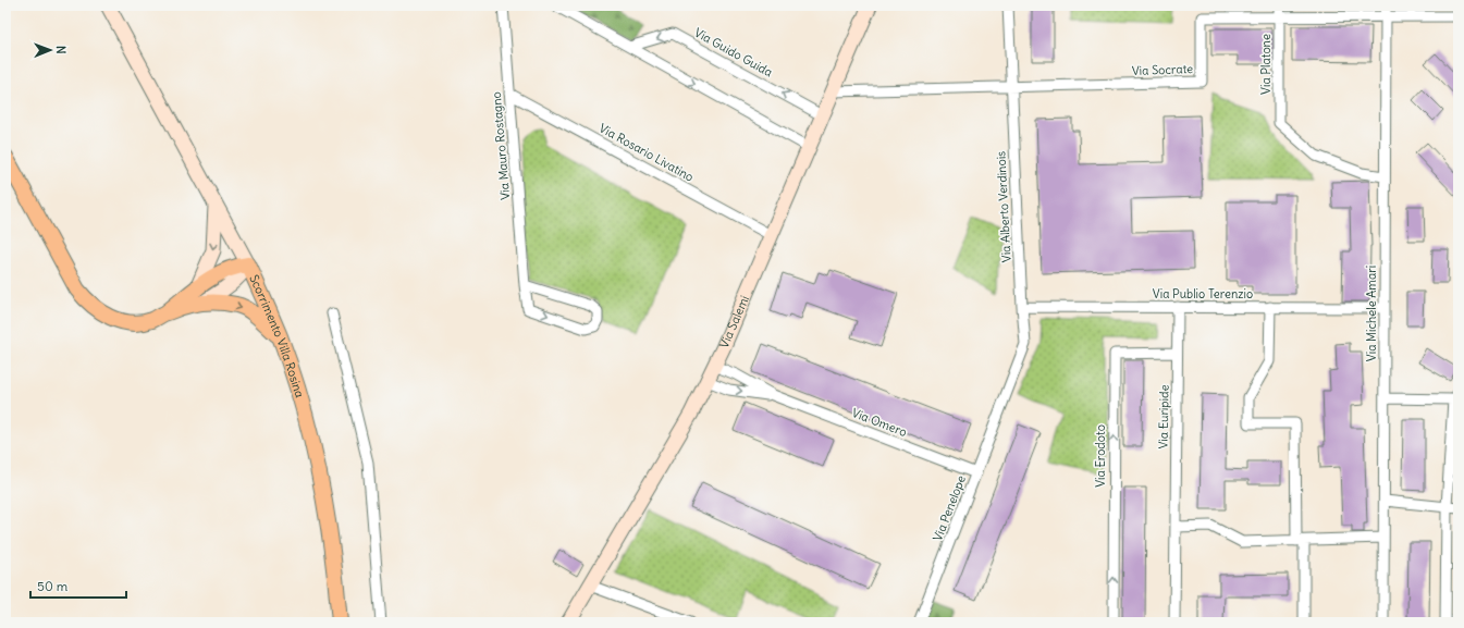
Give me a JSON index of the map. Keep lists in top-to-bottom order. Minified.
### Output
{"streets":{"main road":["Scorrimento Villa Rosina"],"street":["Via Guido Guida","Via Platone","Via Socrate","Via Mauro Rostagno","Via Rosario Livatino","Via Alberto Verdinois","Via Publio Terenzio","Via Michele Amari","Via Salemi","Via Euripide","Via Omero","Via Erodoto","Via Penelope"]},"crossings":[["Via Guido Guida","Via Salemi"],["Via Platone","Via Socrate"],["Via Platone","Via Michele Amari"],["Via Socrate","Via Alberto Verdinois"],["Via Socrate","Via Michele Amari"],["Via Socrate","Via Salemi"],["Via Mauro Rostagno","Via Rosario Livatino"],["Via Rosario Livatino","Via Salemi"],["Via Alberto Verdinois","Via Publio Terenzio"],["Via Alberto Verdinois","Via Penelope"],["Via Publio Terenzio","Via Michele Amari"],["Via Publio Terenzio","Via Euripide"],["Via Euripide","Via Erodoto"],["Via Omero","Via Penelope"]],"one_way":["Via Erodoto"],"scale_bar":"50 m","north":"right"}
